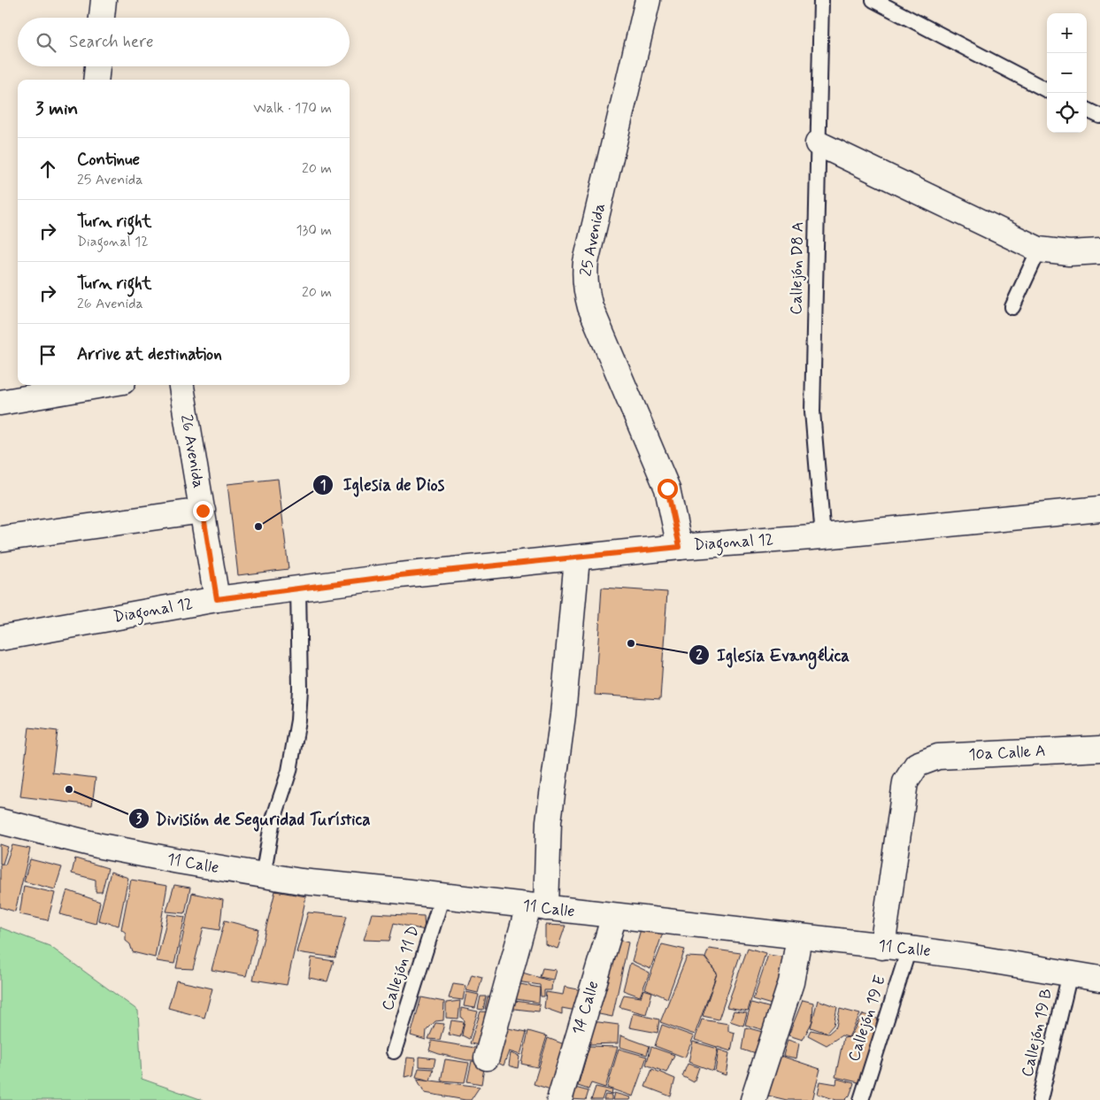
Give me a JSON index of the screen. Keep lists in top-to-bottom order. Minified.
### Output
{"streets":{"street":["25 Avenida","26 Avenida","Diagonal 12","10a Calle A","11 Calle","14 Calle"],"lane":["Callejón D8 A","Callejón 11 D","Callejón 19 E","Callejón 19 B"]},"crossings":[["25 Avenida","Diagonal 12"],["Callejón D8 A","Diagonal 12"],["26 Avenida","Diagonal 12"],["10a Calle A","11 Calle"],["11 Calle","Callejón 11 D"],["11 Calle","14 Calle"],["11 Calle","Callejón 19 E"],["11 Calle","Callejón 19 B"]],"places":["Iglesia de Dios","Iglesia Evangélica","División de Seguridad Turística"],"page":{"map_buttons":["+","−"],"search":"Search here","heading":["3 min","Walk · 170 m"],"list":[["Continue","25 Avenida","20 m"],["Turn right","Diagonal 12","130 m"],["Turn right","26 Avenida","20 m"],"Arrive at destination"]}}
